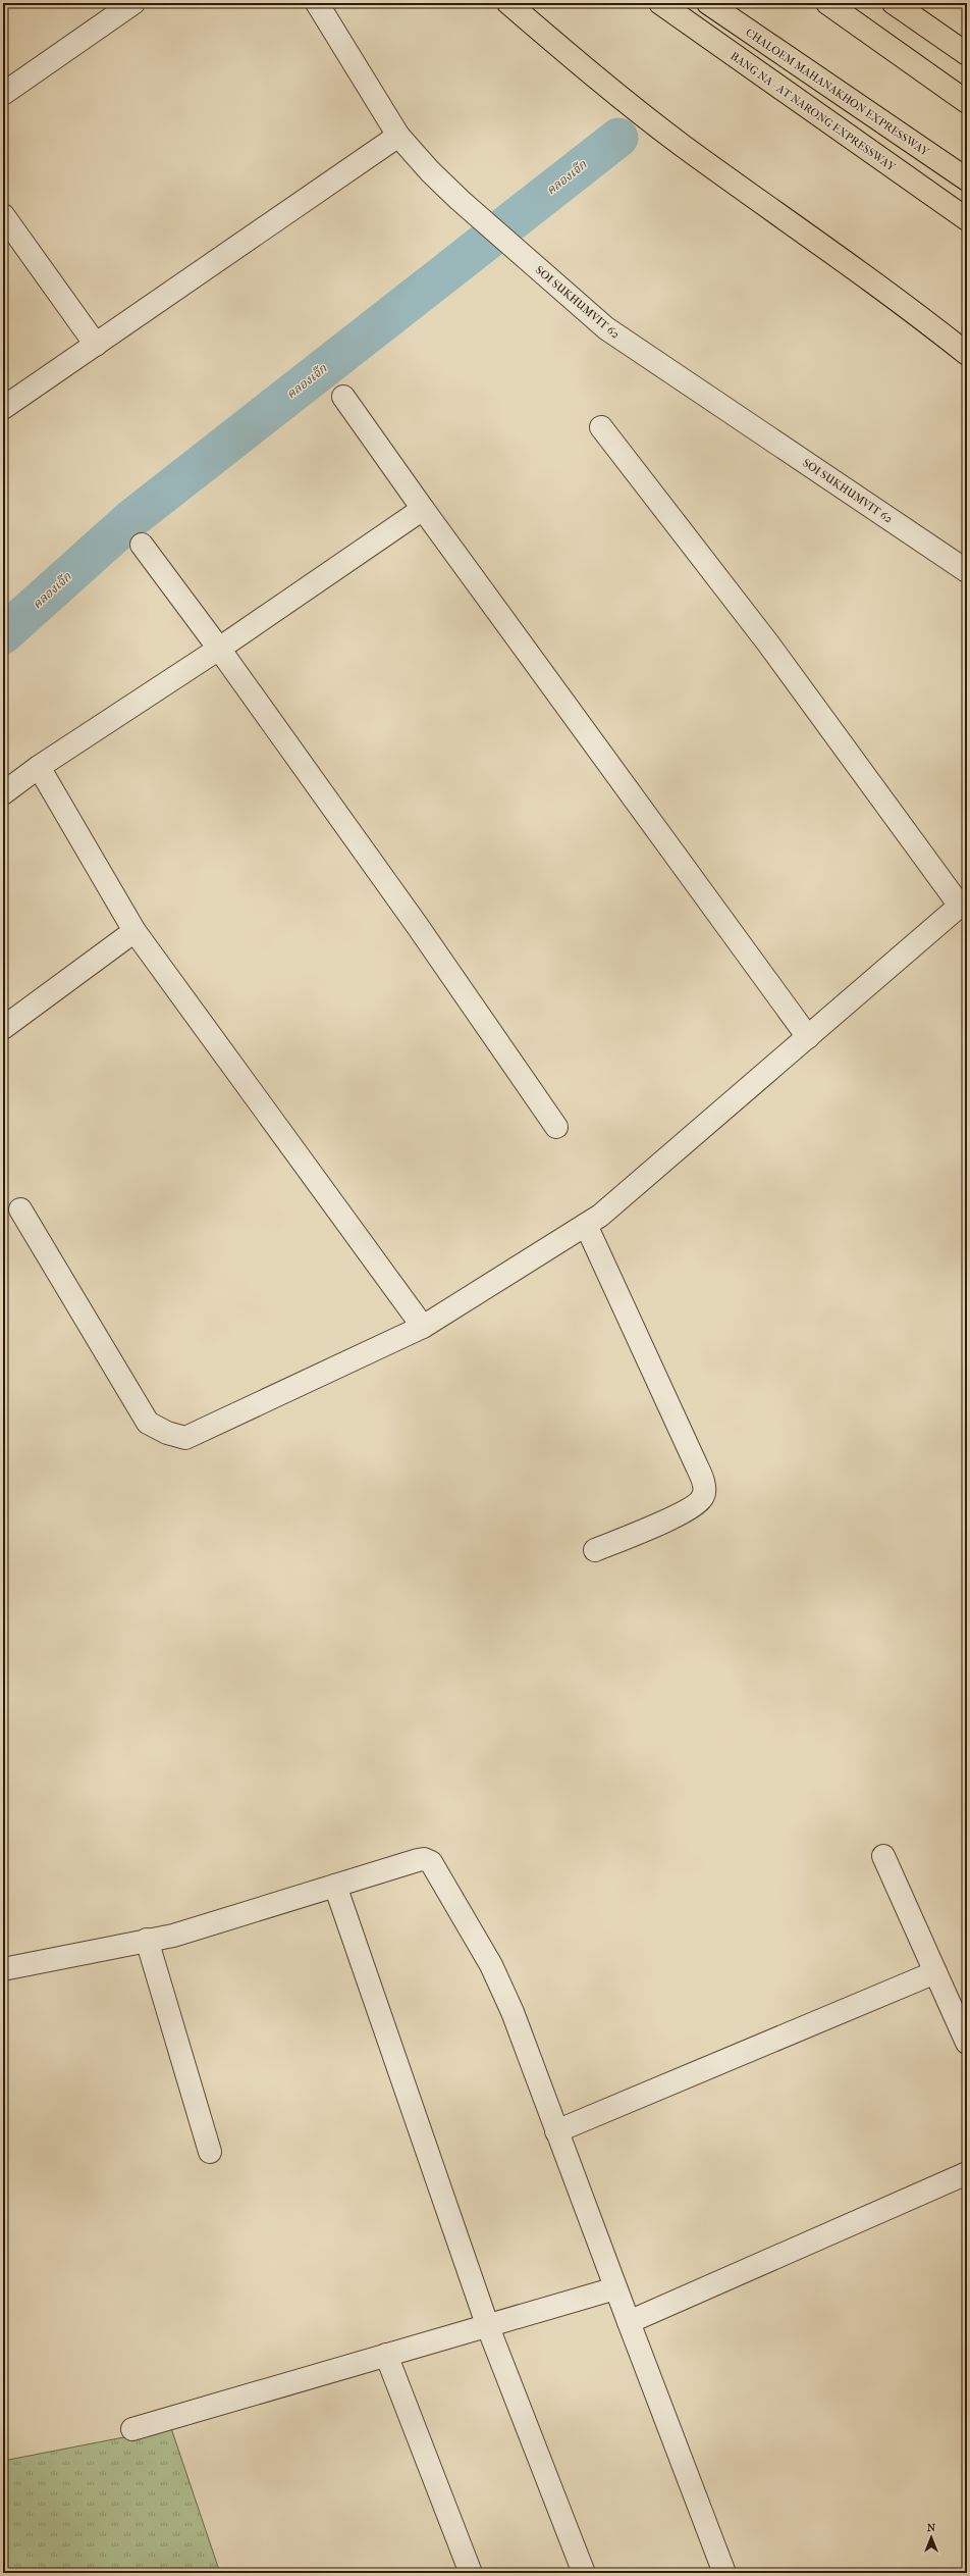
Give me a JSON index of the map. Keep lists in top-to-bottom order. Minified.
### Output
{"streets":{"highway":["CHALOEM MAHANAKHON EXPRESSWAY","BANG NA - AT NARONG EXPRESSWAY"],"street":["SOI SUKHUMVIT 62"]},"water":["คลองเจ๊ก"],"north":"top"}
